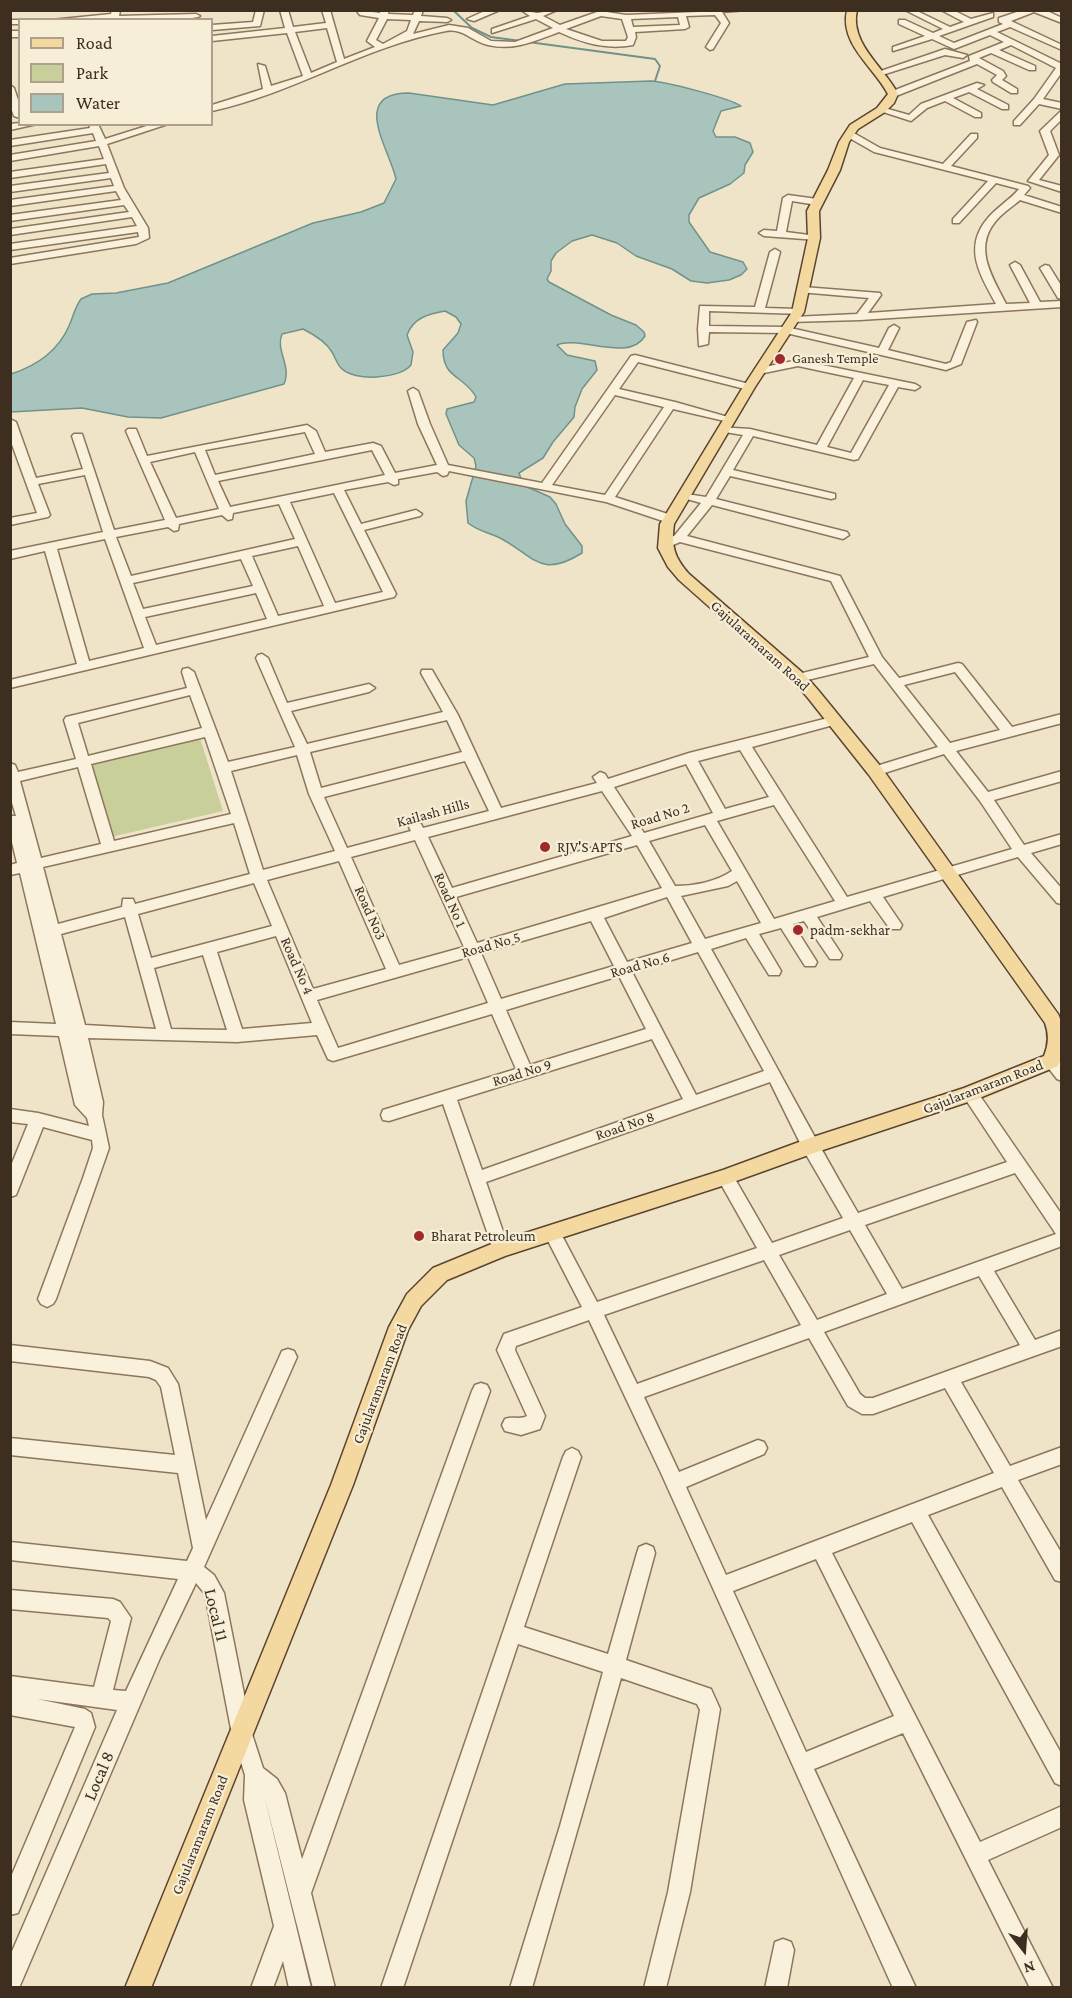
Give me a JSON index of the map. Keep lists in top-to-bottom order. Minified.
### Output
{"streets":{"main road":["Gajularamaram Road"],"street":["Kailash Hills","Road No 2","Road No 1","Road No3","Road No 5","Road No 6","Road No 4","Road No 9","Road No 8","Local 11","Local 8"]},"crossings":[["Gajularamaram Road","Kailash Hills"],["Gajularamaram Road","Road No 6"],["Gajularamaram Road","Local 11"],["Kailash Hills","Road No 1"],["Kailash Hills","Road No3"],["Kailash Hills","Road No 4"],["Road No 2","Road No 1"],["Road No 1","Road No 5"],["Road No 1","Road No 6"],["Road No 1","Road No 9"],["Road No3","Road No 5"],["Road No 5","Road No 4"],["Road No 6","Road No 4"],["Local 11","Local 8"]],"places":["Ganesh Temple","RJV'S APTS","padm-sekhar","Bharat Petroleum"],"legend":["Road","Park","Water"],"north":"bottom"}
